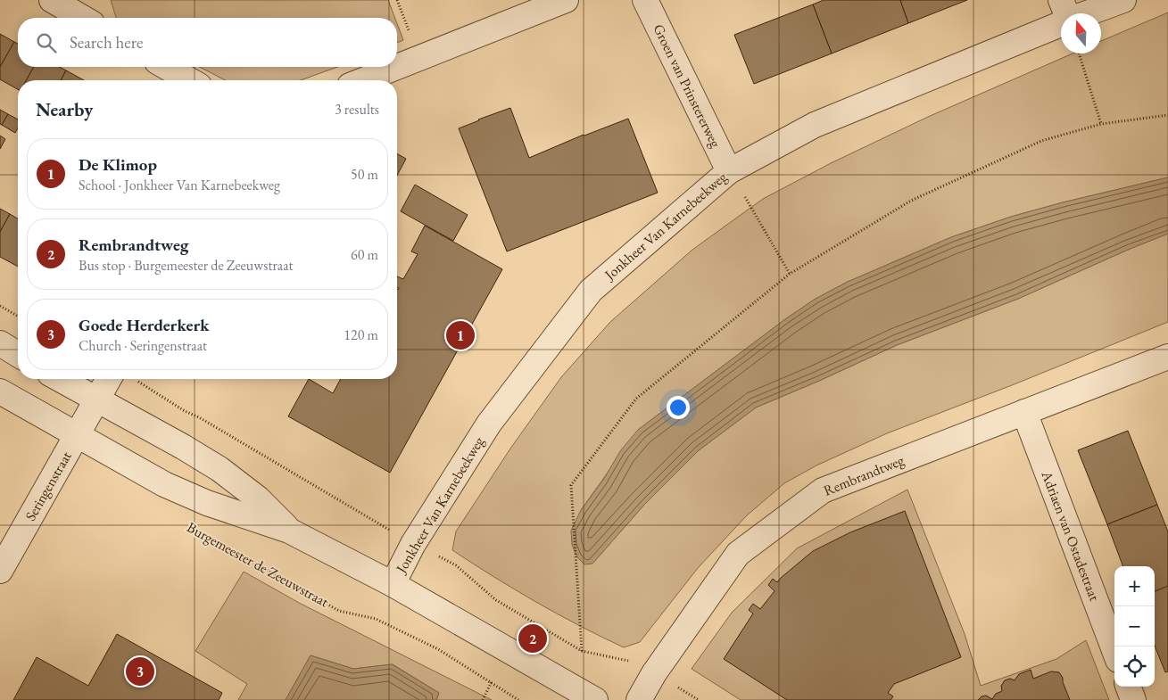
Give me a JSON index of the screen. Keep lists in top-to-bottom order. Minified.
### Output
{"streets":{"street":["Groen van Prinstererweg","Jonkheer Van Karnebeekweg","Rembrandtweg","Seringenstraat","Adriaen van Ostadestraat","Burgemeester de Zeeuwstraat"]},"crossings":[["Groen van Prinstererweg","Jonkheer Van Karnebeekweg"],["Jonkheer Van Karnebeekweg","Burgemeester de Zeeuwstraat"],["Rembrandtweg","Adriaen van Ostadestraat"],["Seringenstraat","Burgemeester de Zeeuwstraat"]],"north":"top","page":{"search":"Search here","heading":["Nearby","3 results"],"list":[{"mark":"1","name":"De Klimop","note":"School · Jonkheer Van Karnebeekweg","value":"50 m"},{"mark":"2","name":"Rembrandtweg","note":"Bus stop · Burgemeester de Zeeuwstraat","value":"60 m"},{"mark":"3","name":"Goede Herderkerk","note":"Church · Seringenstraat","value":"120 m"}],"pins":["1","2","3"],"map_buttons":["+","−"]}}
